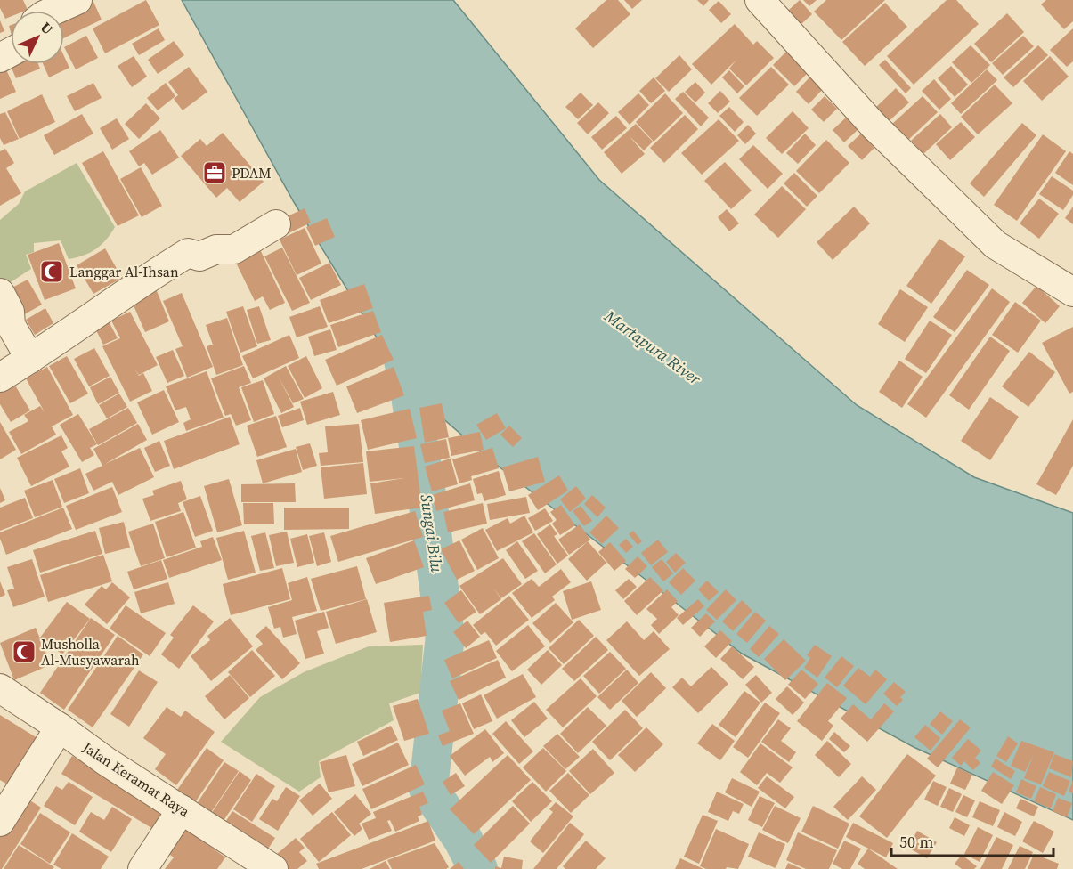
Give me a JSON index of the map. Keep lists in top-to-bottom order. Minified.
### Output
{"streets":{"street":["Jalan Keramat Raya"]},"water":["Martapura River","Sungai Bilu"],"places":{"office":["PDAM"],"mosque":["Langgar Al-Ihsan","Musholla Al-Musyawarah"]},"scale_bar":"50 m","north":"top right"}
